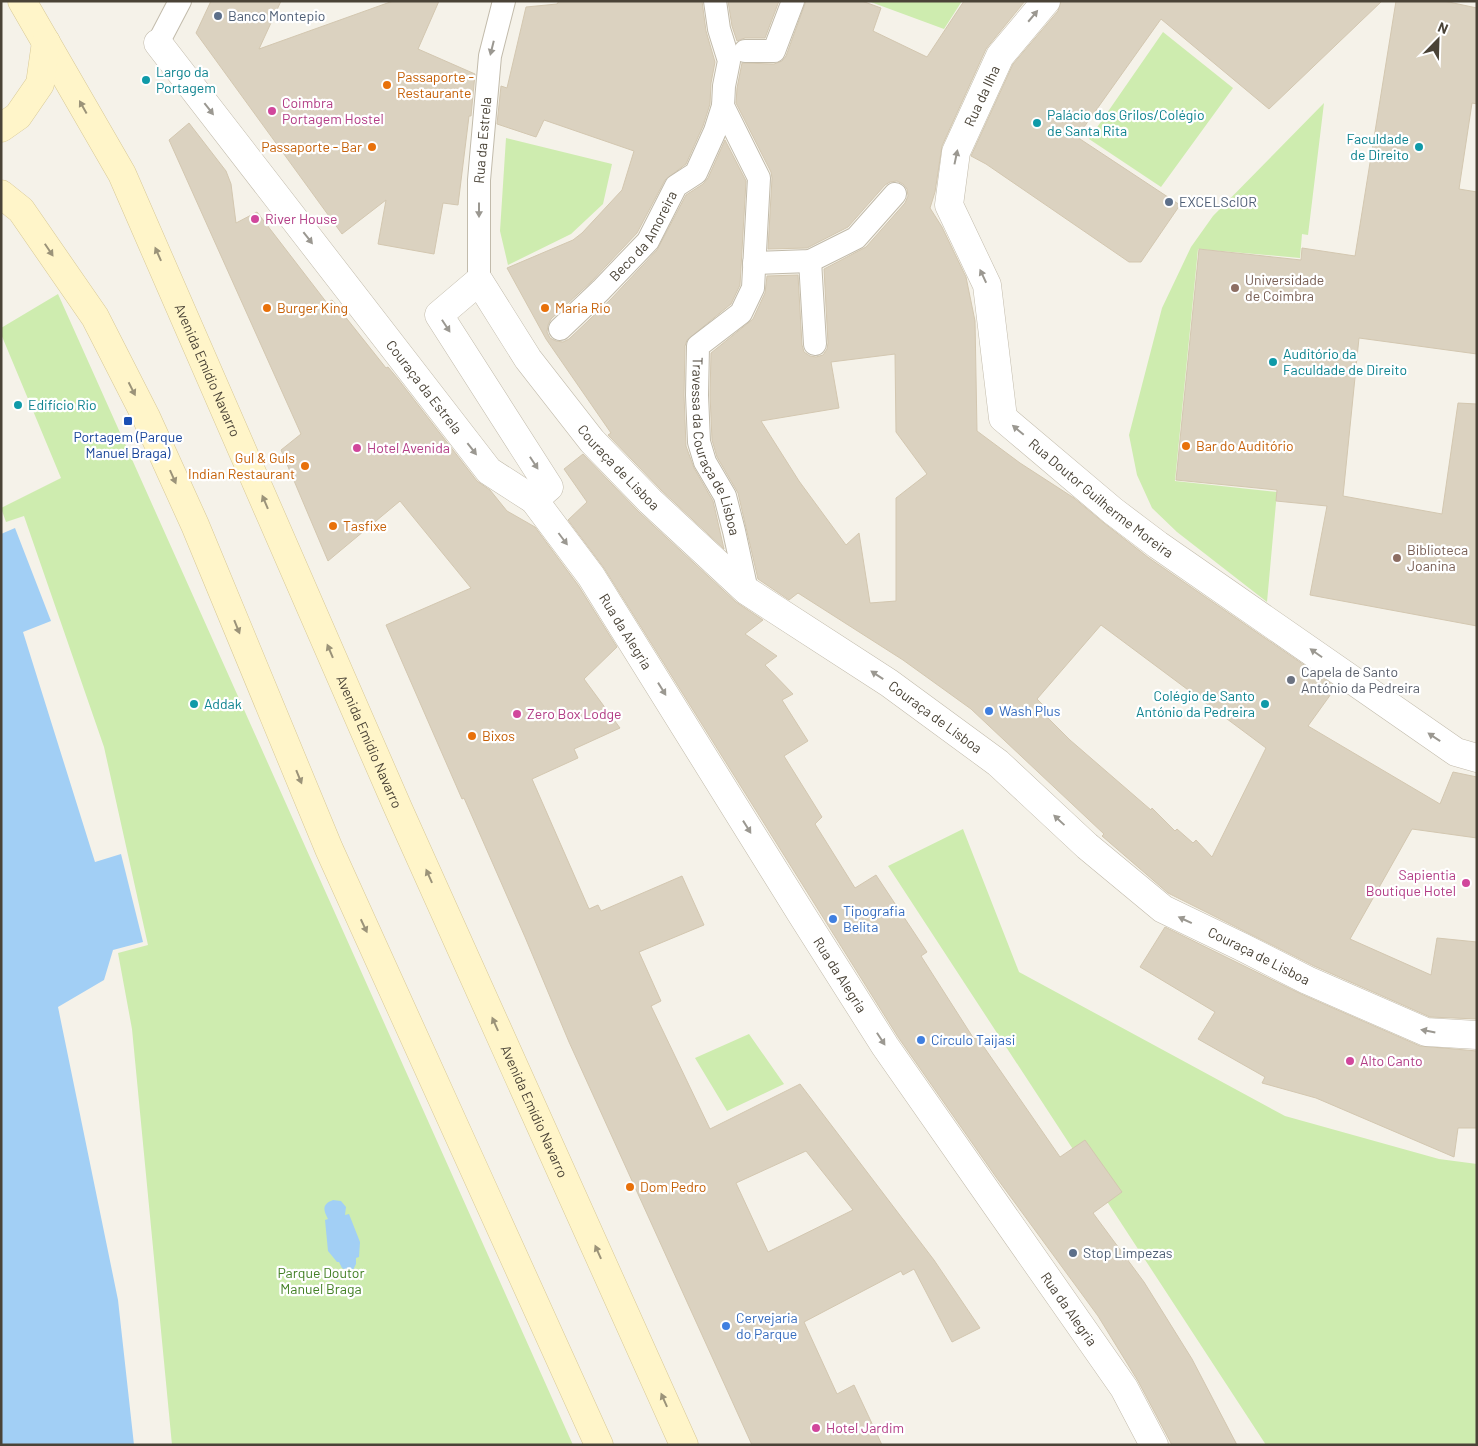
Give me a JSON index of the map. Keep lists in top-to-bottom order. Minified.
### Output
{"streets":{"main road":["Avenida Emídio Navarro"],"street":["Rua da Ilha","Rua da Estrela","Beco da Amoreira","Couraça da Estrela","Travessa da Couraça de Lisboa","Couraça de Lisboa","Rua Doutor Guilherme Moreira","Rua da Alegria"]},"crossings":[["Rua da Ilha","Rua Doutor Guilherme Moreira"],["Rua da Estrela","Couraça de Lisboa"],["Couraça da Estrela","Rua da Alegria"],["Travessa da Couraça de Lisboa","Couraça de Lisboa"]],"one_way":["Rua da Ilha","Rua da Estrela","Couraça da Estrela","Couraça de Lisboa","Rua Doutor Guilherme Moreira","Rua da Alegria"],"parks":["Parque Doutor Manuel Braga"],"places":{"other":["Banco Montepio","Largo da Portagem","Passaporte - Restaurante","Coimbra Portagem Hostel","Palácio dos Grilos/Colégio de Santa Rita","Passaporte - Bar","Faculdade de Direito","EXCELScIOR","River House","Universidade de Coimbra","Burger King","Maria Rio","Auditório da Faculdade de Direito","Edifício Rio","Bar do Auditório","Hotel Avenida","Gul & Guls Indian Restaurant","Tasfixe","Biblioteca Joanina","Capela de Santo António da Pedreira","Addak","Colégio de Santo António da Pedreira","Wash Plus","Zero Box Lodge","Bixos","Sapientia Boutique Hotel","Tipografia Belita","Círculo Taijasi","Alto Canto","Dom Pedro","Stop Limpezas","Cervejaria do Parque","Hotel Jardim"],"transit":["Portagem (Parque Manuel Braga)"]},"north":"top right"}
